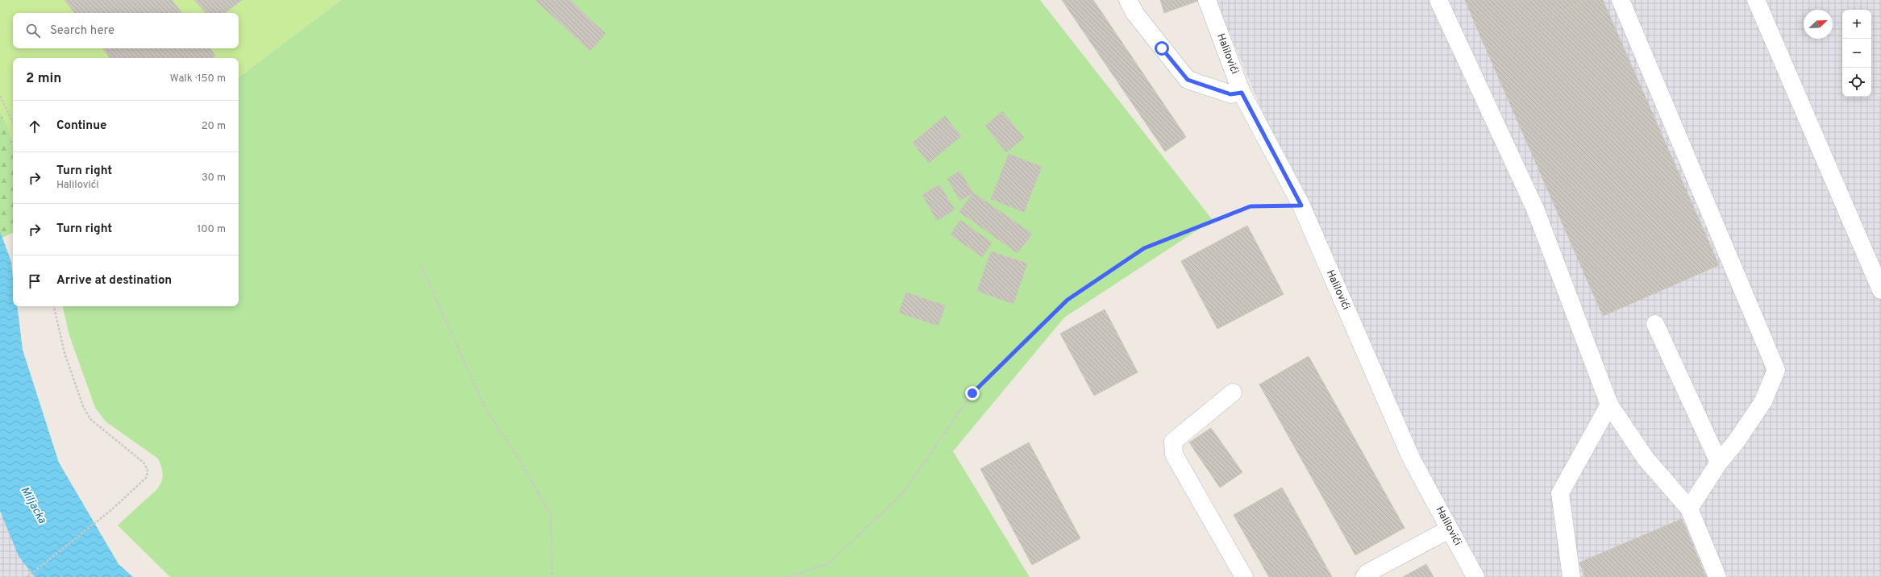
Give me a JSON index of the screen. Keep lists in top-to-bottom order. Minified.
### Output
{"streets":{"street":["Halilovići"]},"water":["Miljacka"],"north":"top right","page":{"map_buttons":["+","−"],"search":"Search here","heading":["2 min","Walk · 150 m"],"list":[["Continue","20 m"],["Turn right","Halilovići","30 m"],["Turn right","100 m"],"Arrive at destination"]}}
